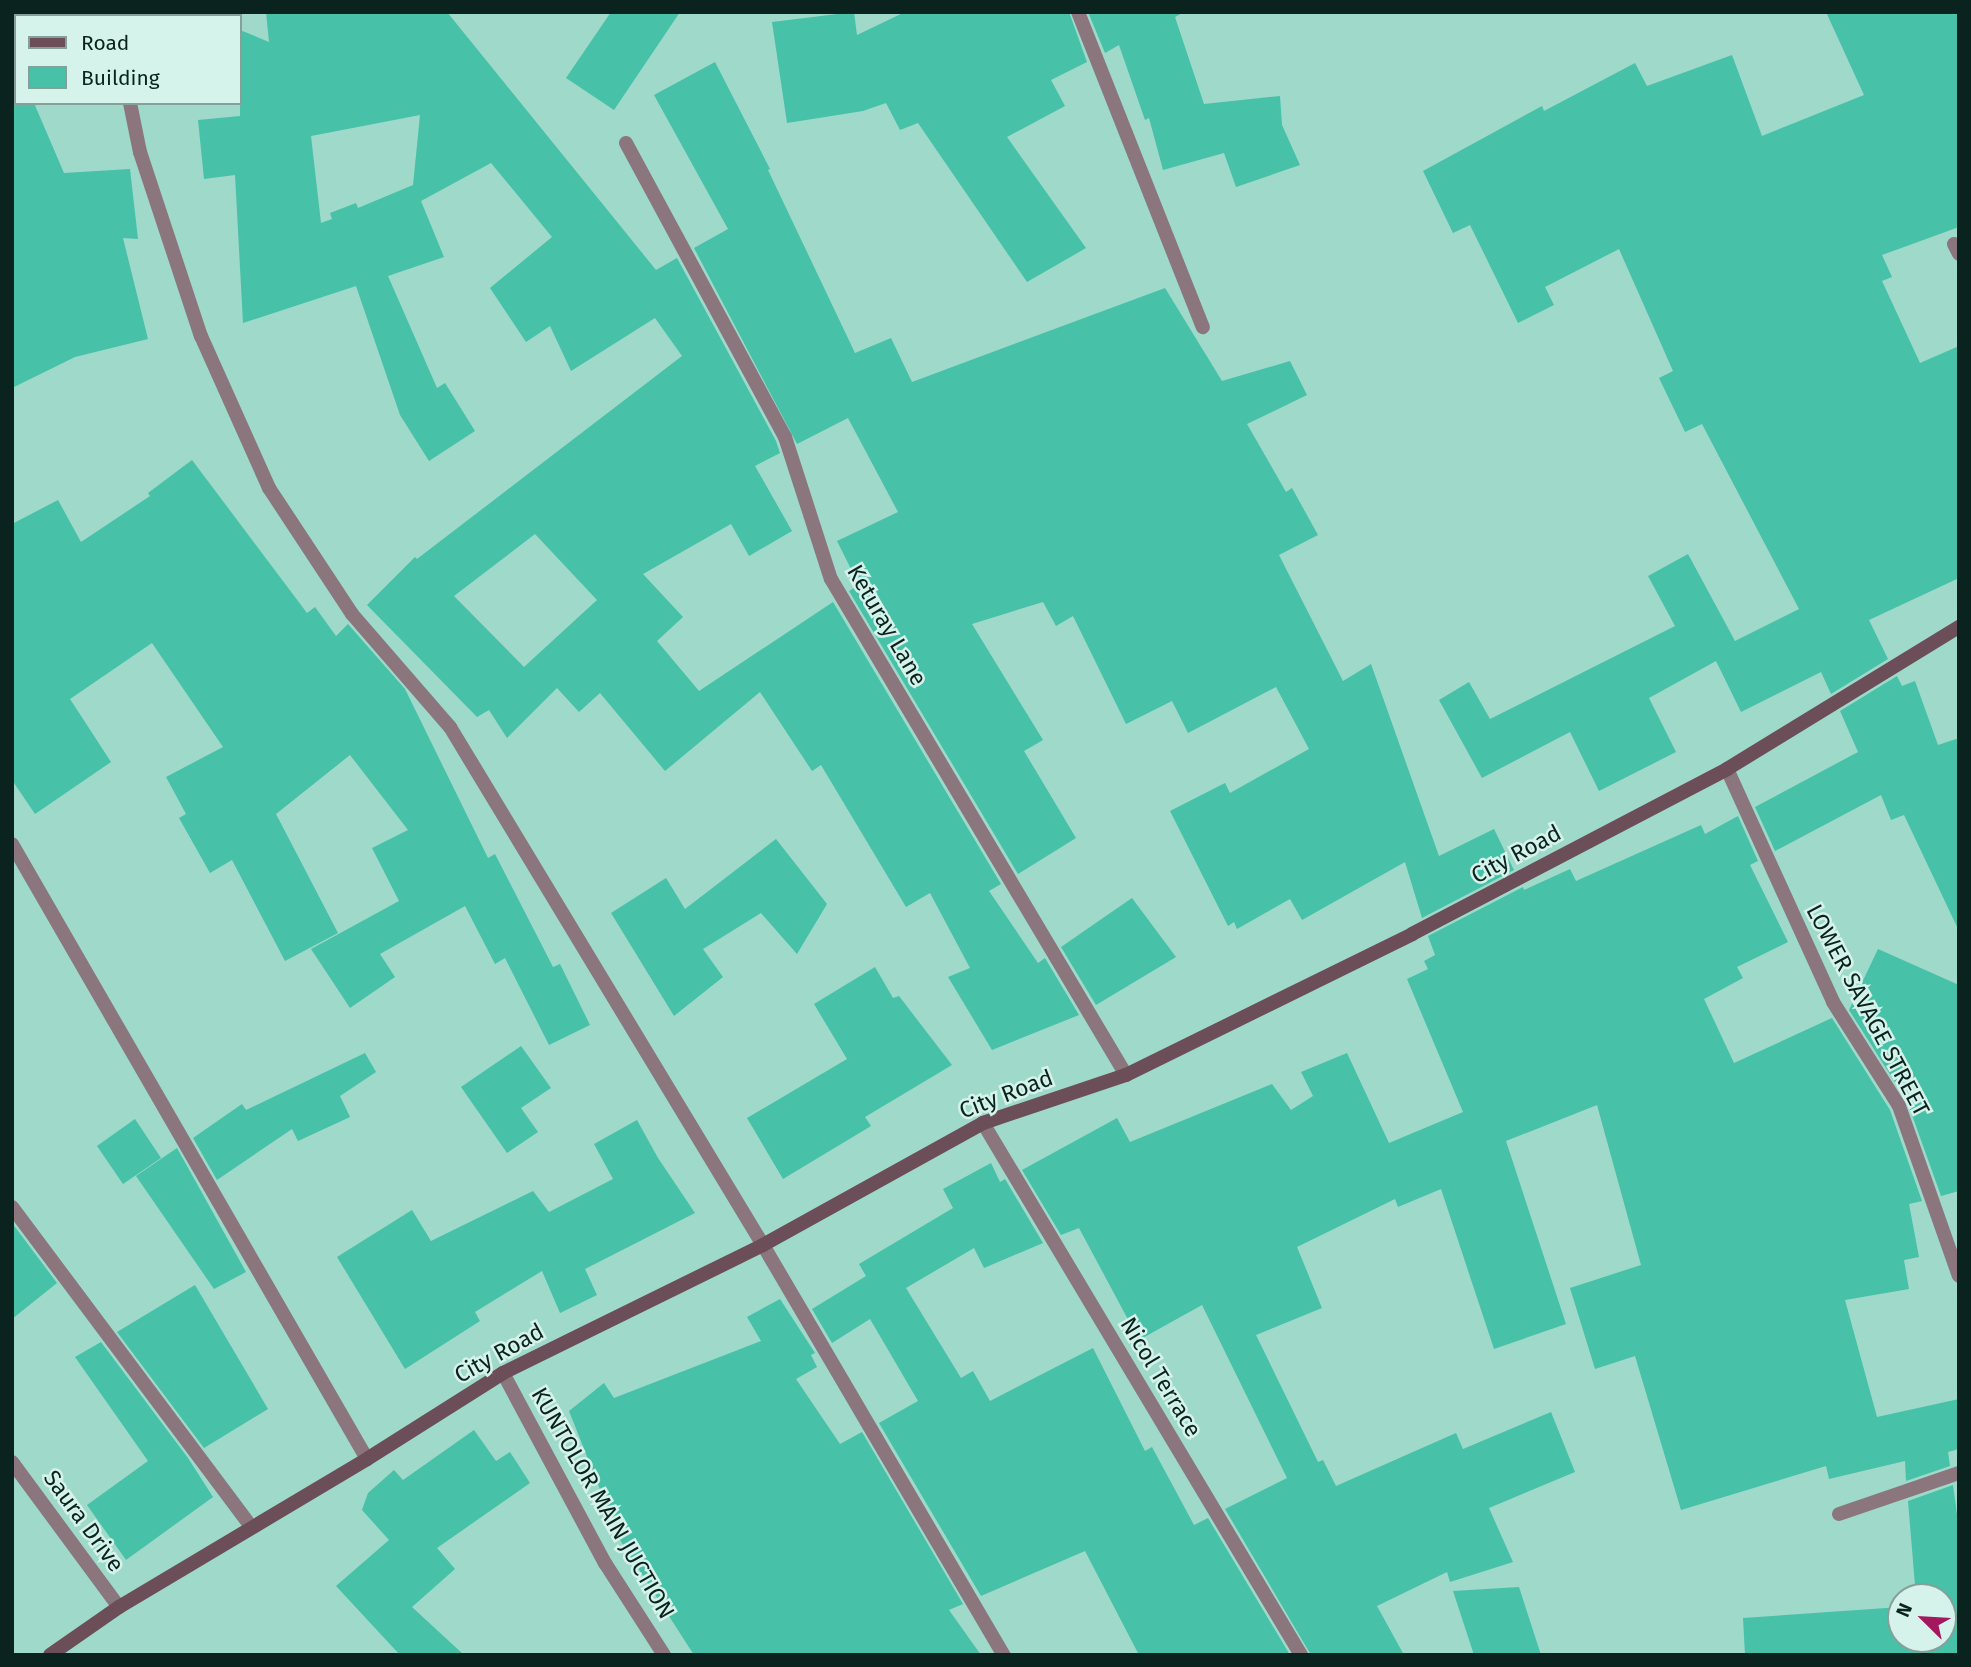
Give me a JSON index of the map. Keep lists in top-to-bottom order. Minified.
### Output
{"streets":{"main road":["City Road"],"street":["Keturay Lane","LOWER SAVAGE STREET","Nicol Terrace","KUNTOLOR MAIN JUCTION","Saura Drive"]},"crossings":[["Keturay Lane","City Road"],["City Road","LOWER SAVAGE STREET"],["City Road","Nicol Terrace"],["City Road","KUNTOLOR MAIN JUCTION"],["City Road","Saura Drive"]],"legend":["Road","Building"],"north":"top left"}
